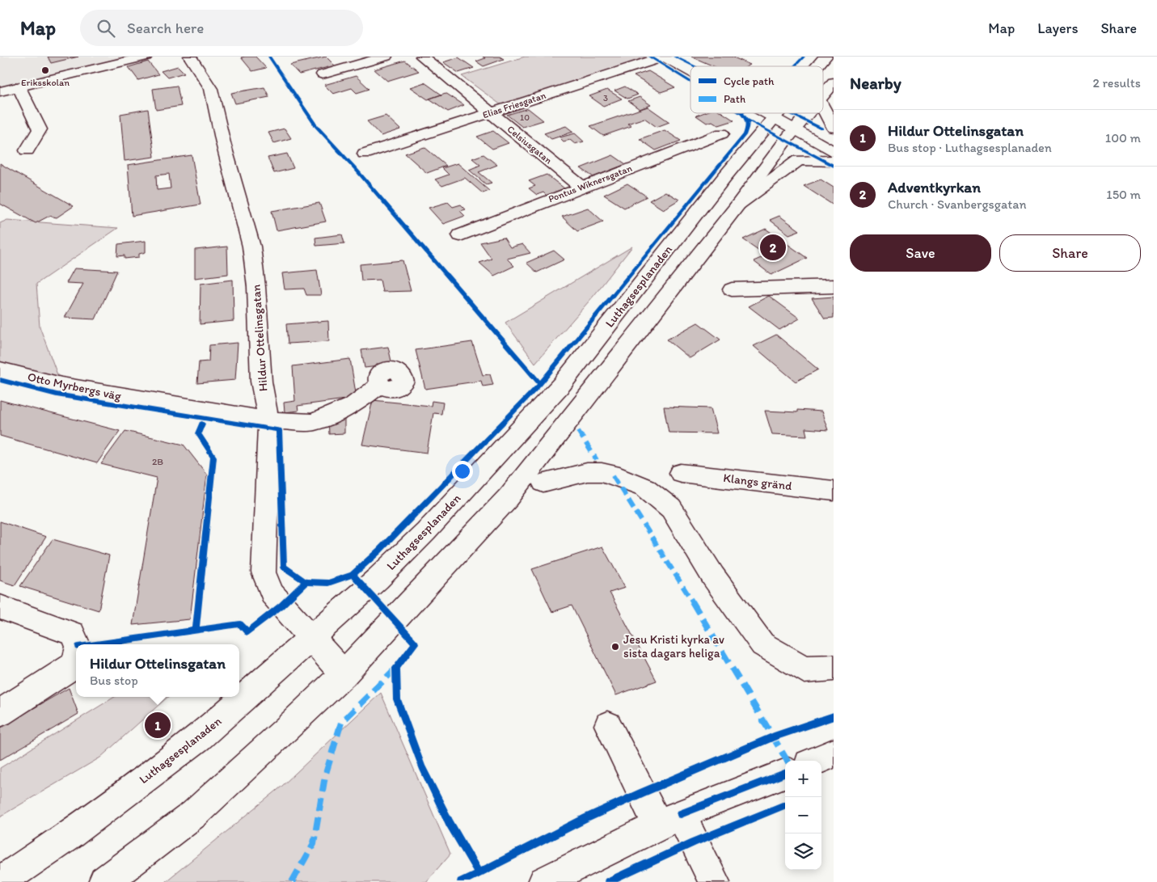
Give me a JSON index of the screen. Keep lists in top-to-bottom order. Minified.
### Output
{"streets":{"street":["Elias Friesgatan","Celsiusgatan","Pontus Wiknersgatan","Luthagsesplanaden","Hildur Ottelinsgatan","Otto Myrbergs väg","Klangs gränd"]},"crossings":[["Elias Friesgatan","Celsiusgatan"],["Celsiusgatan","Pontus Wiknersgatan"],["Luthagsesplanaden","Hildur Ottelinsgatan"],["Hildur Ottelinsgatan","Otto Myrbergs väg"]],"places":["Eriksskolan","Jesu Kristi kyrka av sista dagars heliga"],"house_numbers":["3","10","2B"],"legend":["Cycle path","Path"],"page":{"header":"Map","search":"Search here","nav":["Map","Layers","Share"],"heading":["Nearby","2 results"],"list":[{"mark":"1","name":"Hildur Ottelinsgatan","note":"Bus stop · Luthagsesplanaden","value":"100 m"},{"mark":"2","name":"Adventkyrkan","note":"Church · Svanbergsgatan","value":"150 m"}],"buttons":["Save","Share"],"pins":["2","1"],"popup":["Hildur Ottelinsgatan","Bus stop"],"map_buttons":["+","−"]}}
